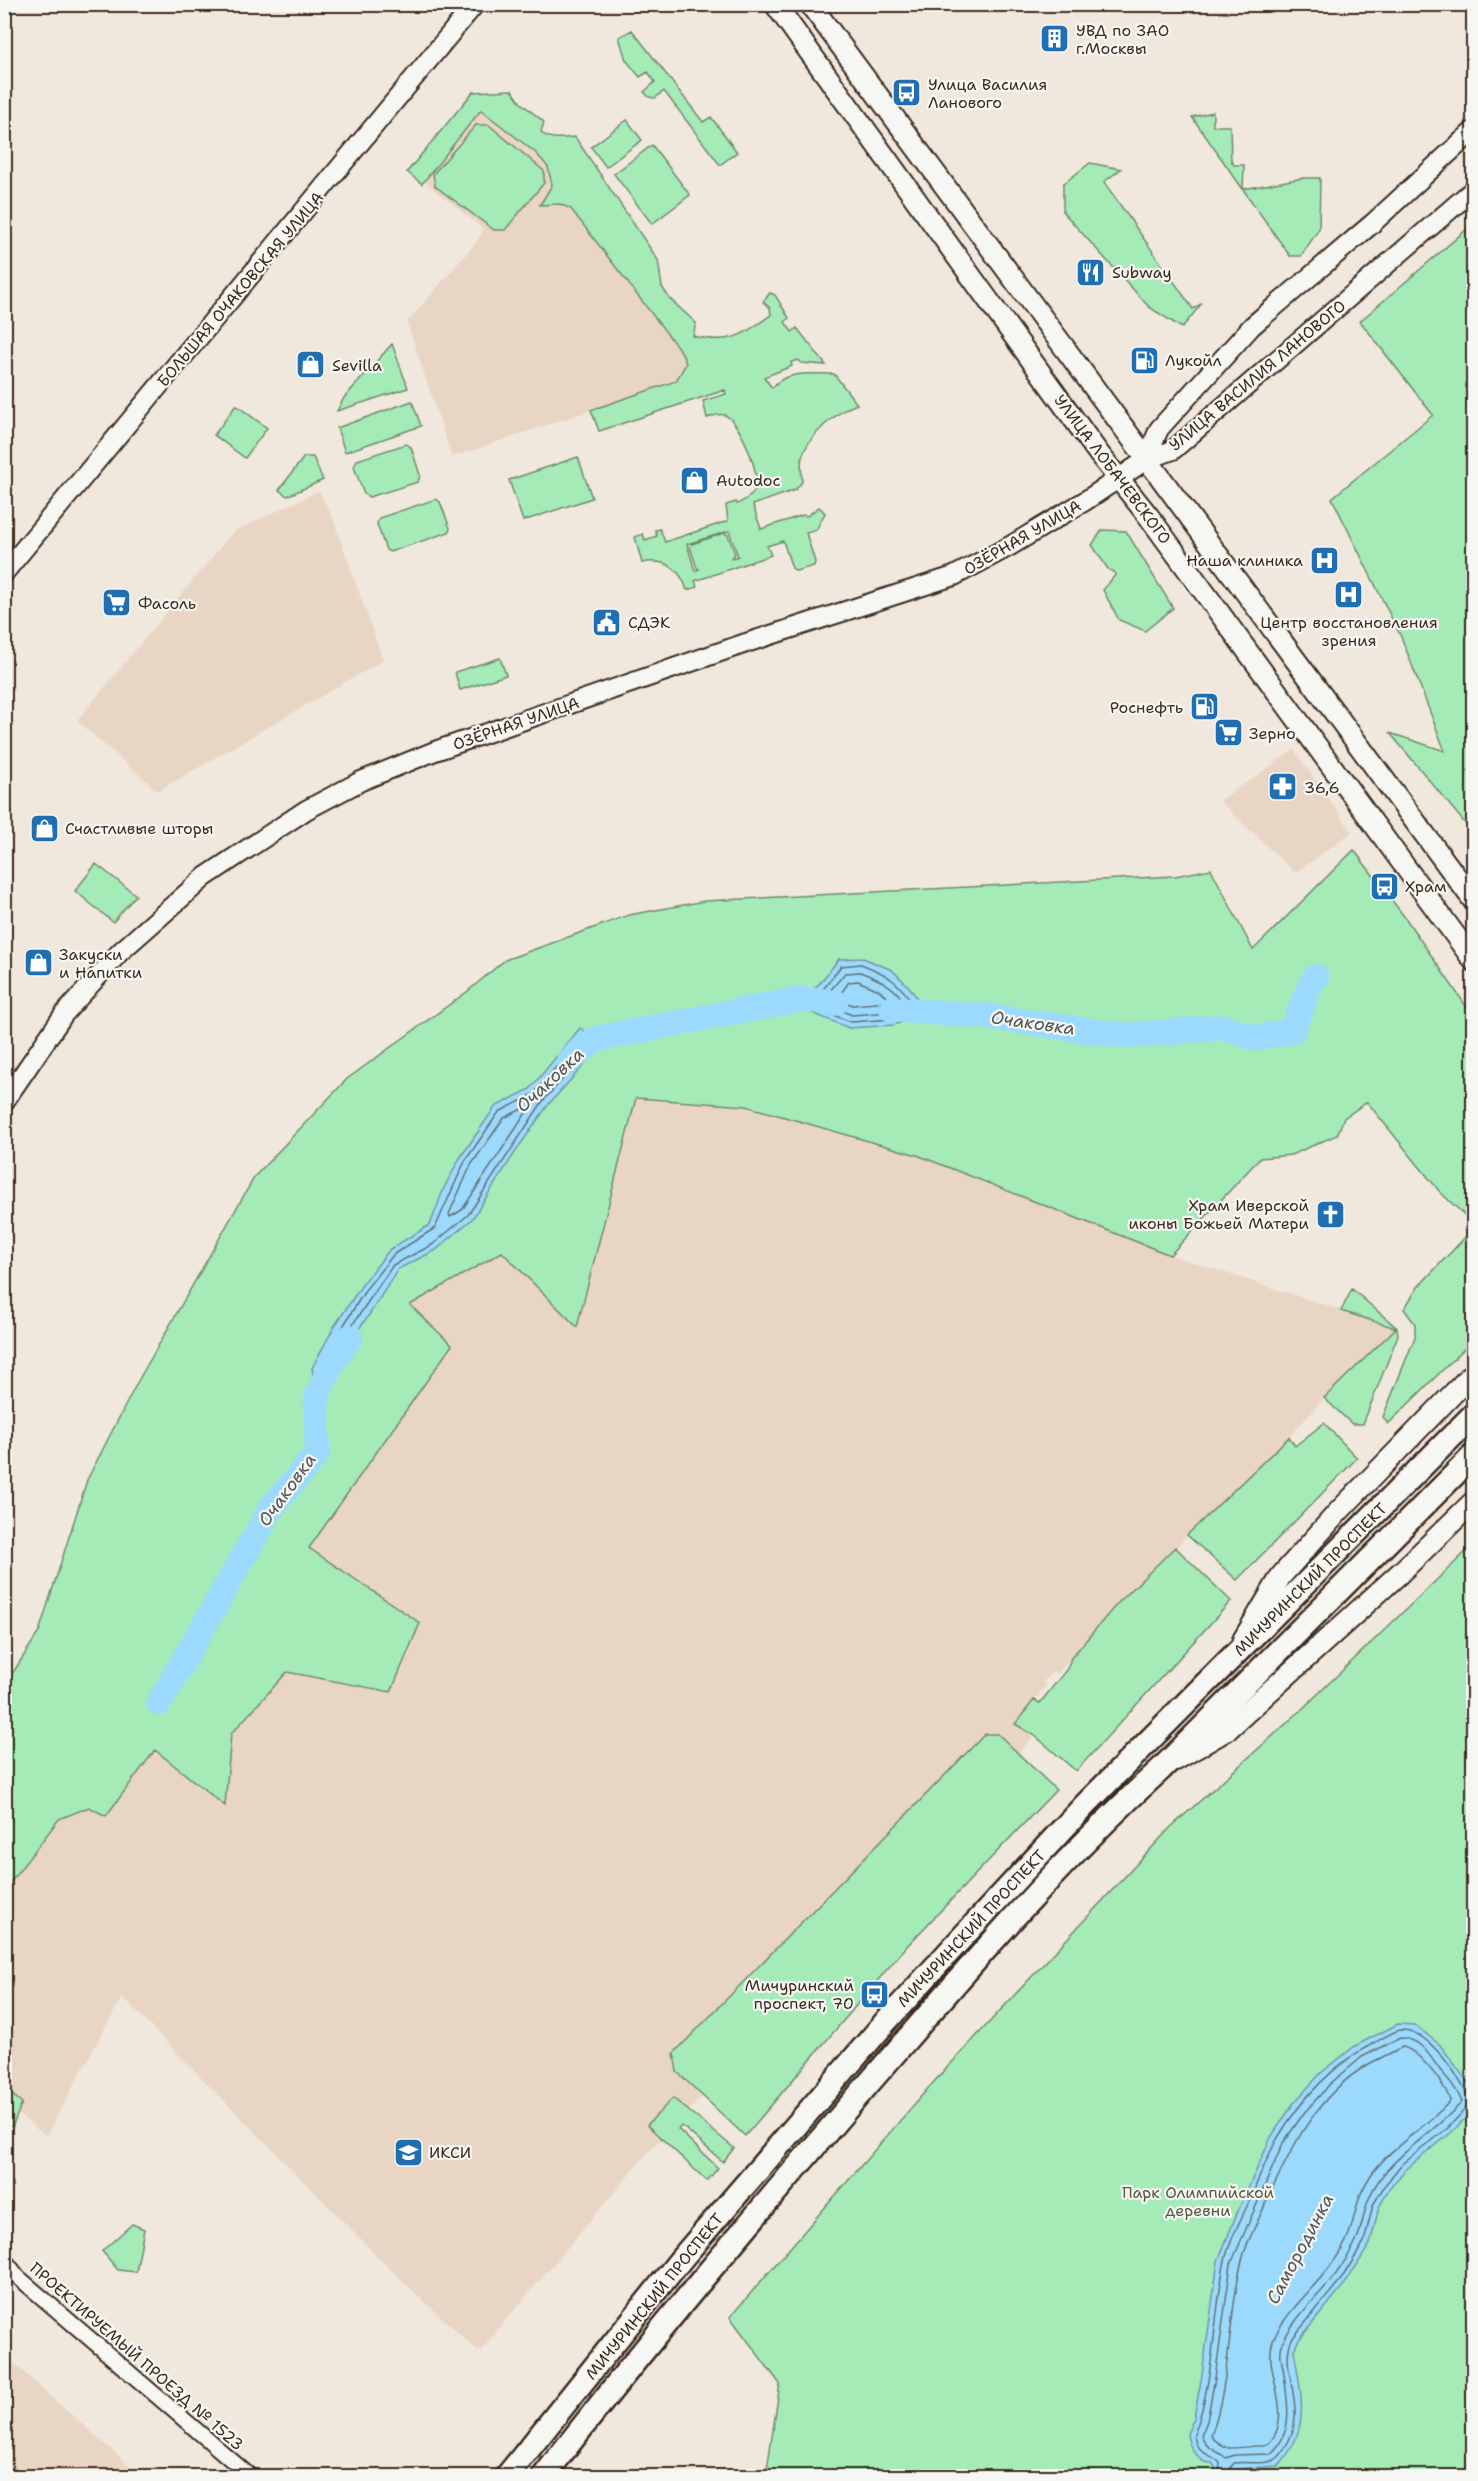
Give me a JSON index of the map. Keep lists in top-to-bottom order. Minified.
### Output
{"streets":{"main road":["УЛИЦА ЛОБАЧЕВСКОГО","МИЧУРИНСКИЙ ПРОСПЕКТ"],"street":["БОЛЬШАЯ ОЧАКОВСКАЯ УЛИЦА","УЛИЦА ВАСИЛИЯ ЛАНОВОГО","ОЗЁРНАЯ УЛИЦА","ПРОЕКТИРУЕМЫЙ ПРОЕЗД № 1523"]},"crossings":[["УЛИЦА ВАСИЛИЯ ЛАНОВОГО","УЛИЦА ЛОБАЧЕВСКОГО"],["УЛИЦА ВАСИЛИЯ ЛАНОВОГО","ОЗЁРНАЯ УЛИЦА"],["УЛИЦА ЛОБАЧЕВСКОГО","ОЗЁРНАЯ УЛИЦА"]],"water":["Очаковка","Самородинка"],"parks":["Парк Олимпийской деревни"],"places":{"building":["УВД по ЗАО г.Москвы"],"bus stop":["Улица Василия Ланового","Храм","Мичуринский проспект, 70"],"restaurant":["Subway"],"fuel station":["Лукойл","Роснефть"],"shop":["Sevilla","Autodoc","Счастливые шторы","Закуски и Напитки"],"hospital":["Наша клиника","Центр восстановления зрения"],"supermarket":["Фасоль","Зерно"],"public building":["СДЭК"],"pharmacy":["36,6"],"church":["Храм Иверской иконы Божьей Матери"],"school or university":["ИКСИ"]}}
